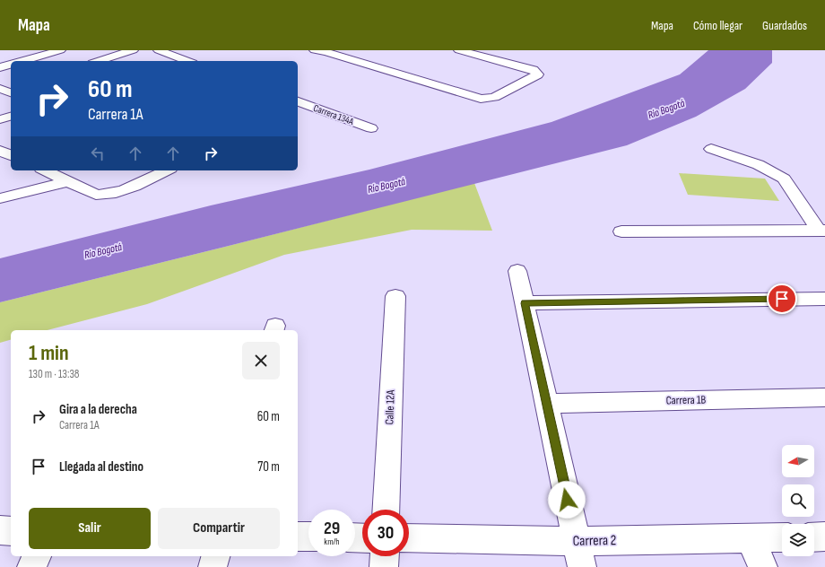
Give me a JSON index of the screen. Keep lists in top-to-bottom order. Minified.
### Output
{"streets":{"street":["Carrera 134A","Carrera 1B","Calle 12A","Carrera 2"]},"water":["Río Bogotá"],"north":"left","page":{"header":"Mapa","nav":["Mapa","Cómo llegar","Guardados"],"turn":["60 m","Carrera 1A"],"heading":["1 min","130 m · 13:38"],"list":[{"name":"Gira a la derecha","note":"Carrera 1A","value":"60 m"},{"name":"Llegada al destino","value":"70 m"}],"buttons":["Salir","Compartir"],"speed":"29 km/h","limit":"30"}}
